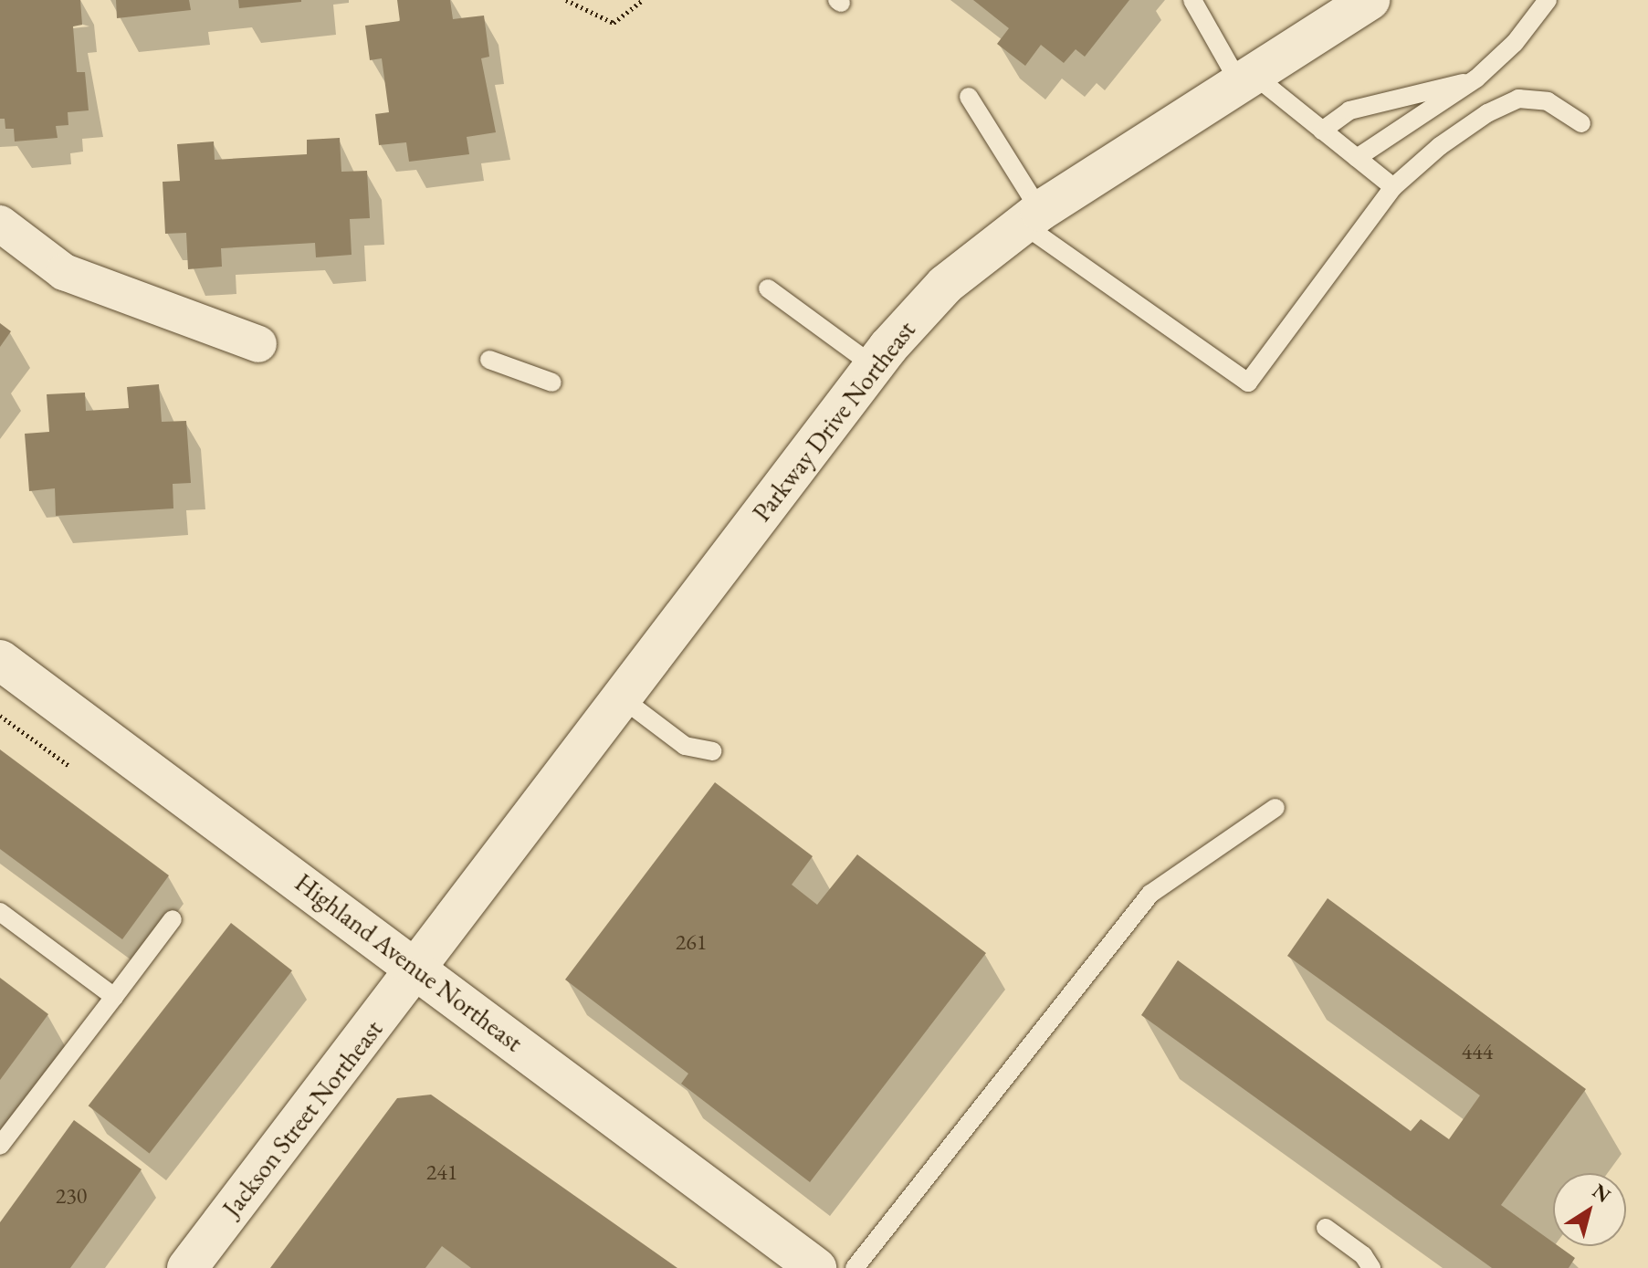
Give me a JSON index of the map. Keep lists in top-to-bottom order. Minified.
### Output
{"streets":{"street":["Parkway Drive Northeast","Highland Avenue Northeast","Jackson Street Northeast"]},"crossings":[["Parkway Drive Northeast","Highland Avenue Northeast"],["Parkway Drive Northeast","Jackson Street Northeast"],["Highland Avenue Northeast","Jackson Street Northeast"]],"house_numbers":["261","444","241","230"],"north":"top right"}
